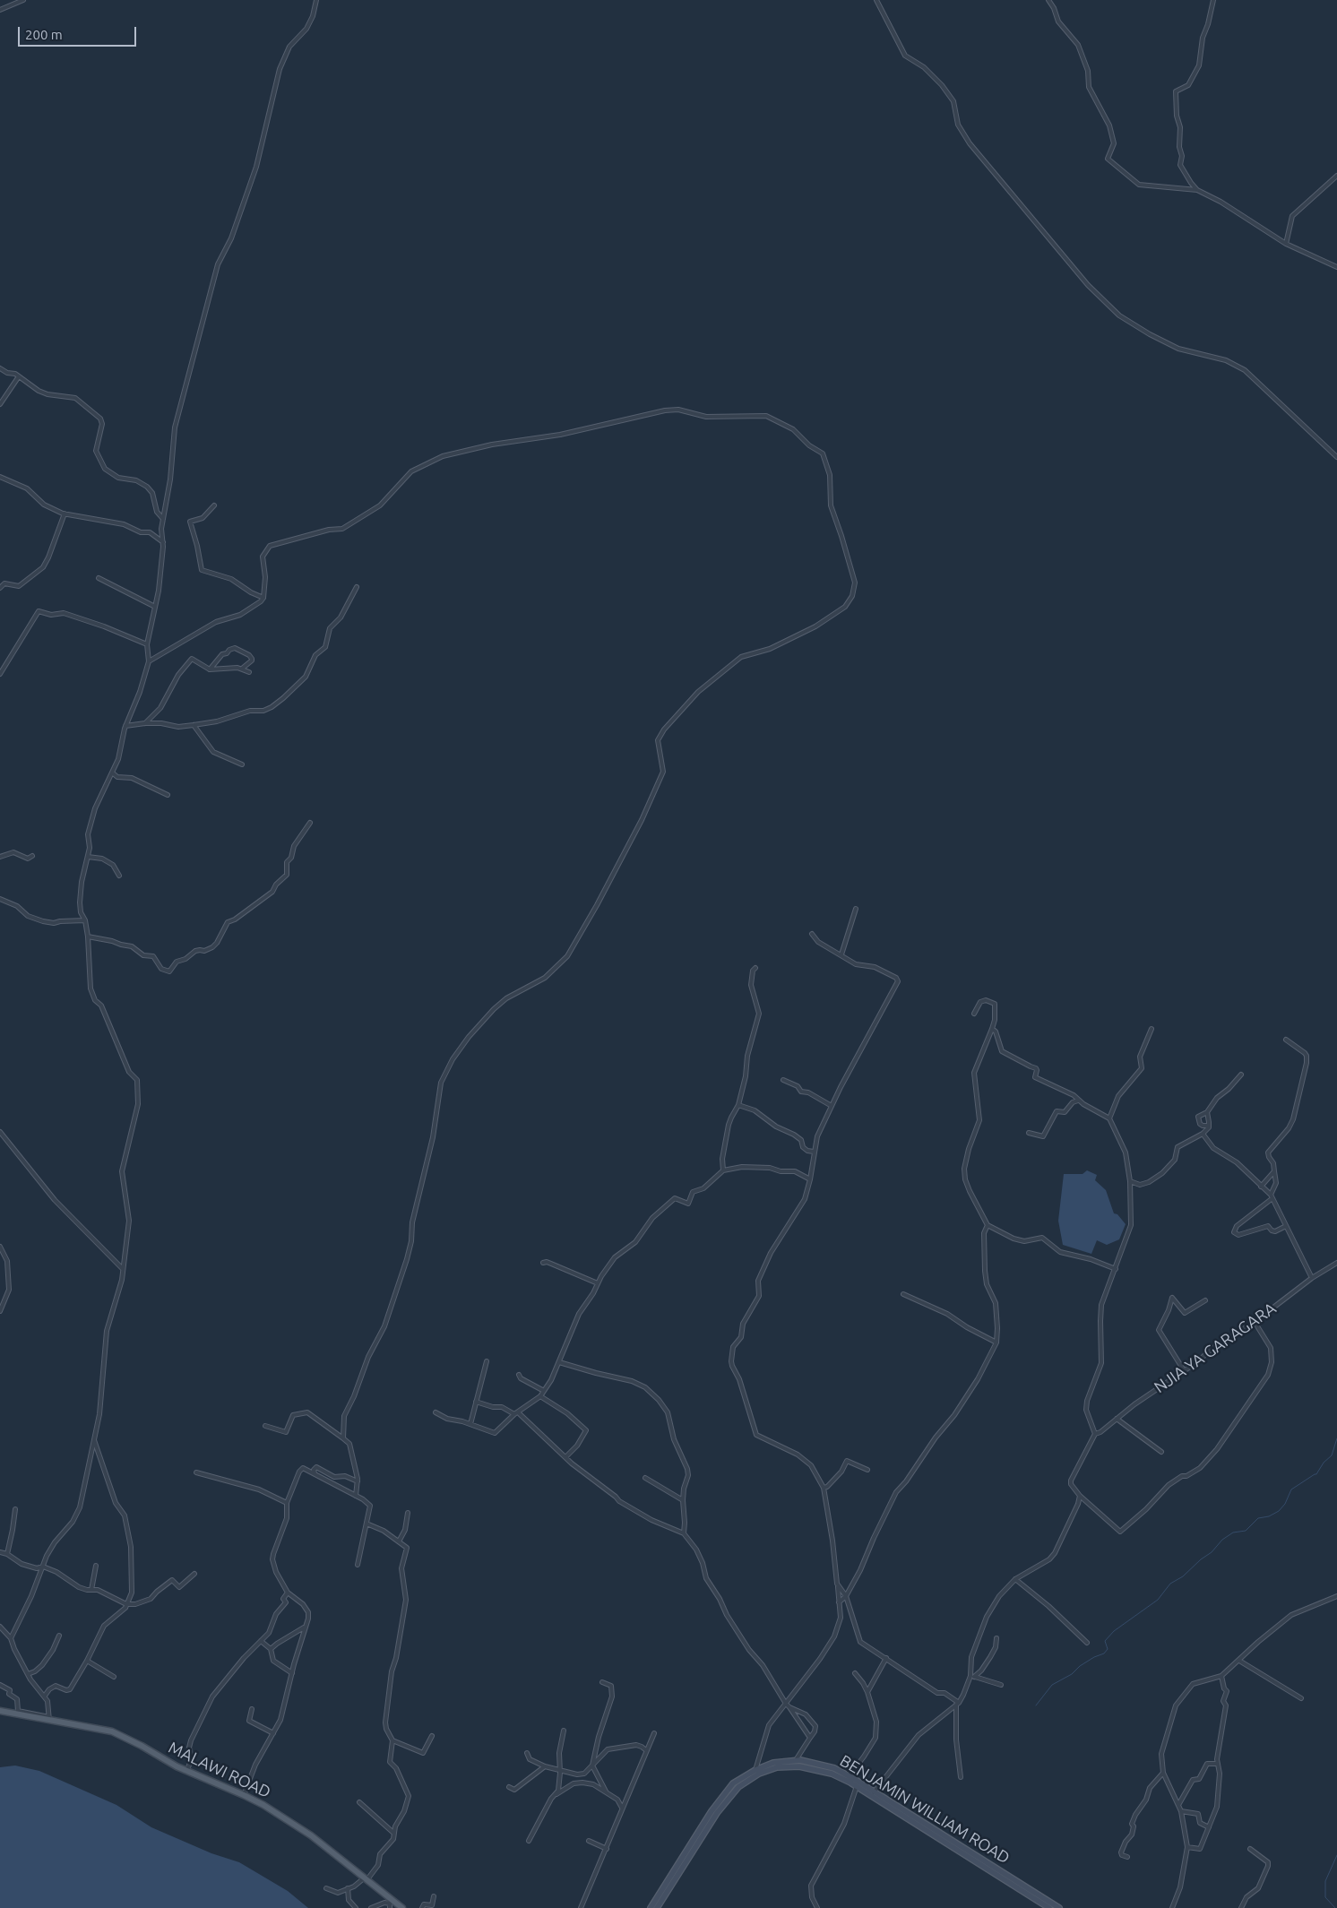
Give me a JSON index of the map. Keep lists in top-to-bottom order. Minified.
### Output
{"streets":{"main road":["MALAWI ROAD","BENJAMIN WILLIAM ROAD"],"street":["NJIA YA GARAGARA"]},"scale_bar":"200 m"}
